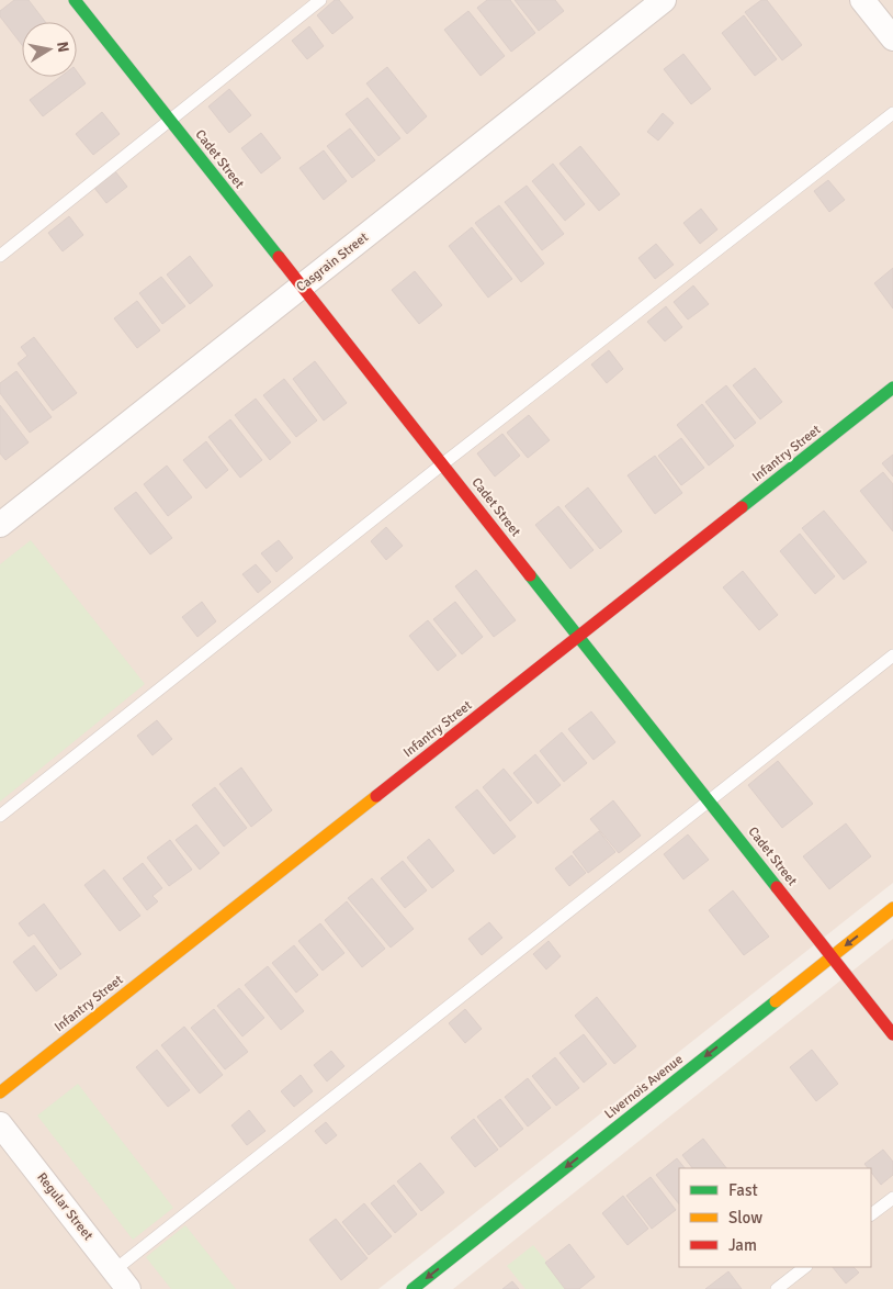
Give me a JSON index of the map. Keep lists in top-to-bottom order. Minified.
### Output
{"streets":{"street":["Cadet Street","Casgrain Street","Infantry Street","Livernois Avenue","Regular Street"]},"crossings":[["Cadet Street","Casgrain Street"],["Cadet Street","Infantry Street"],["Cadet Street","Livernois Avenue"]],"one_way":["Livernois Avenue"],"legend":["Fast","Slow","Jam"],"north":"right"}
